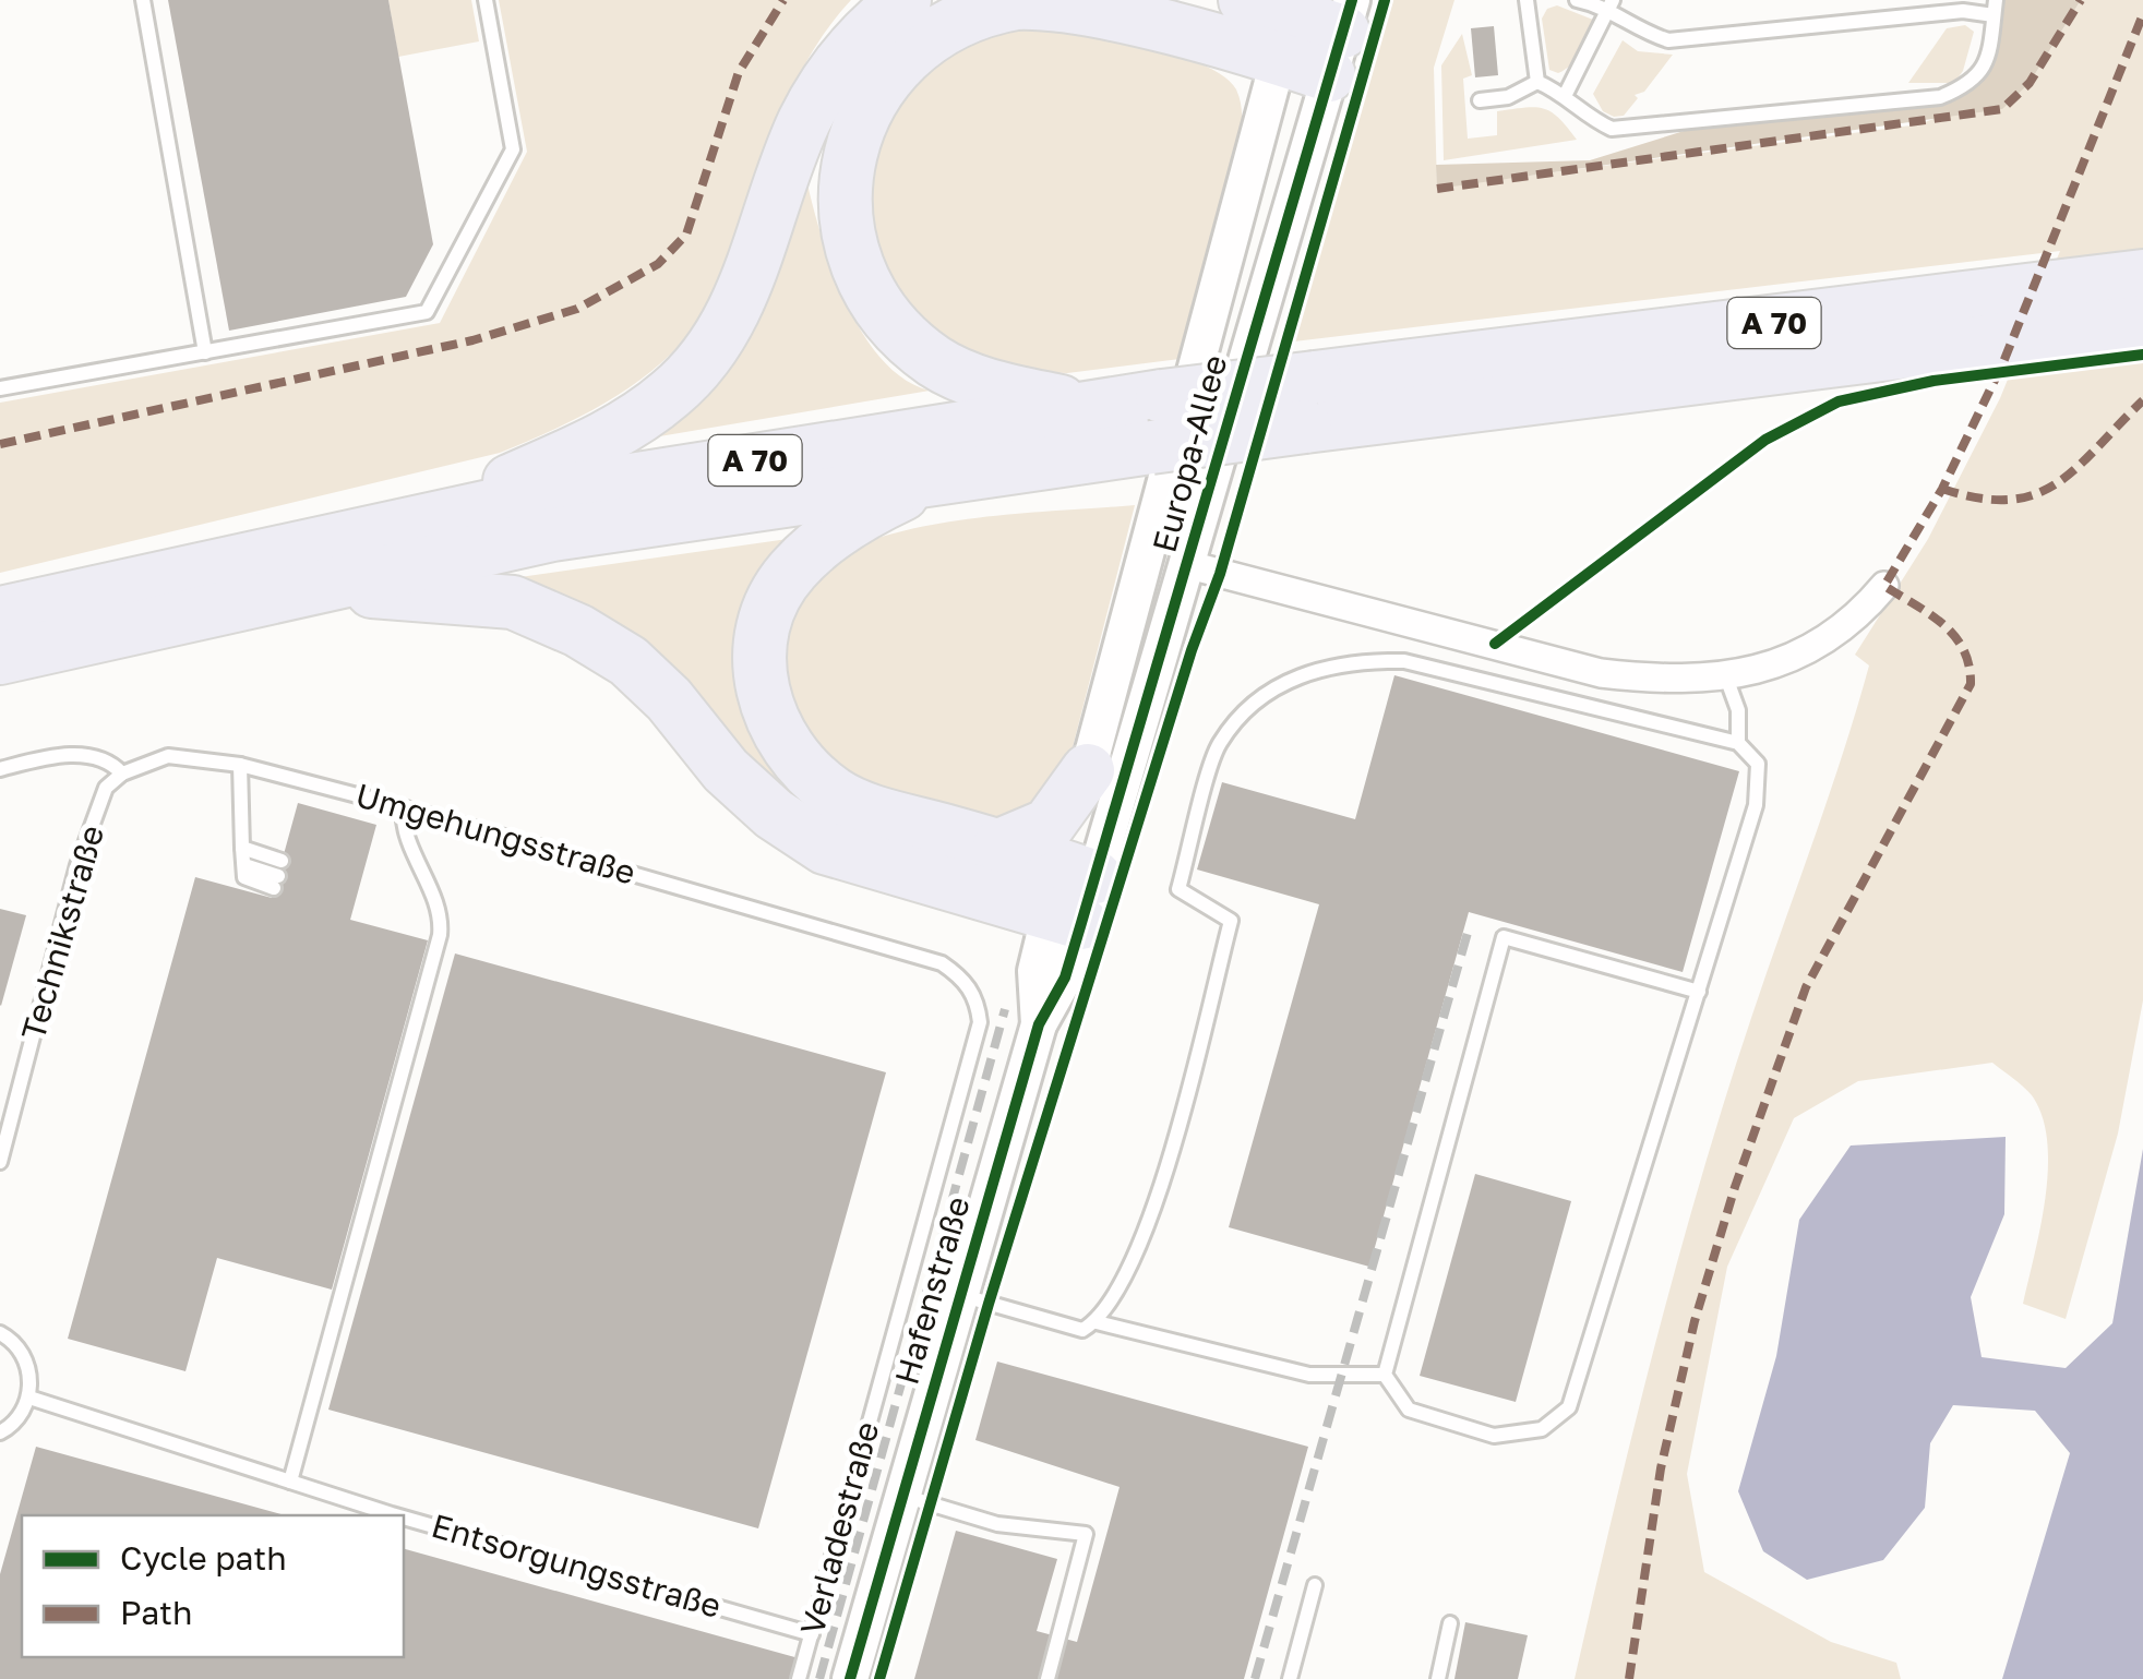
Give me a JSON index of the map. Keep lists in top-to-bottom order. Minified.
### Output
{"streets":{"highway":["A 70"],"street":["Europa-Allee","Hafenstraße"],"lane":["Umgehungsstraße","Technikstraße","Verladestraße","Entsorgungsstraße"]},"crossings":[["Europa-Allee","Hafenstraße"],["Umgehungsstraße","Technikstraße"],["Umgehungsstraße","Verladestraße"],["Verladestraße","Entsorgungsstraße"]],"legend":["Cycle path","Path"]}
